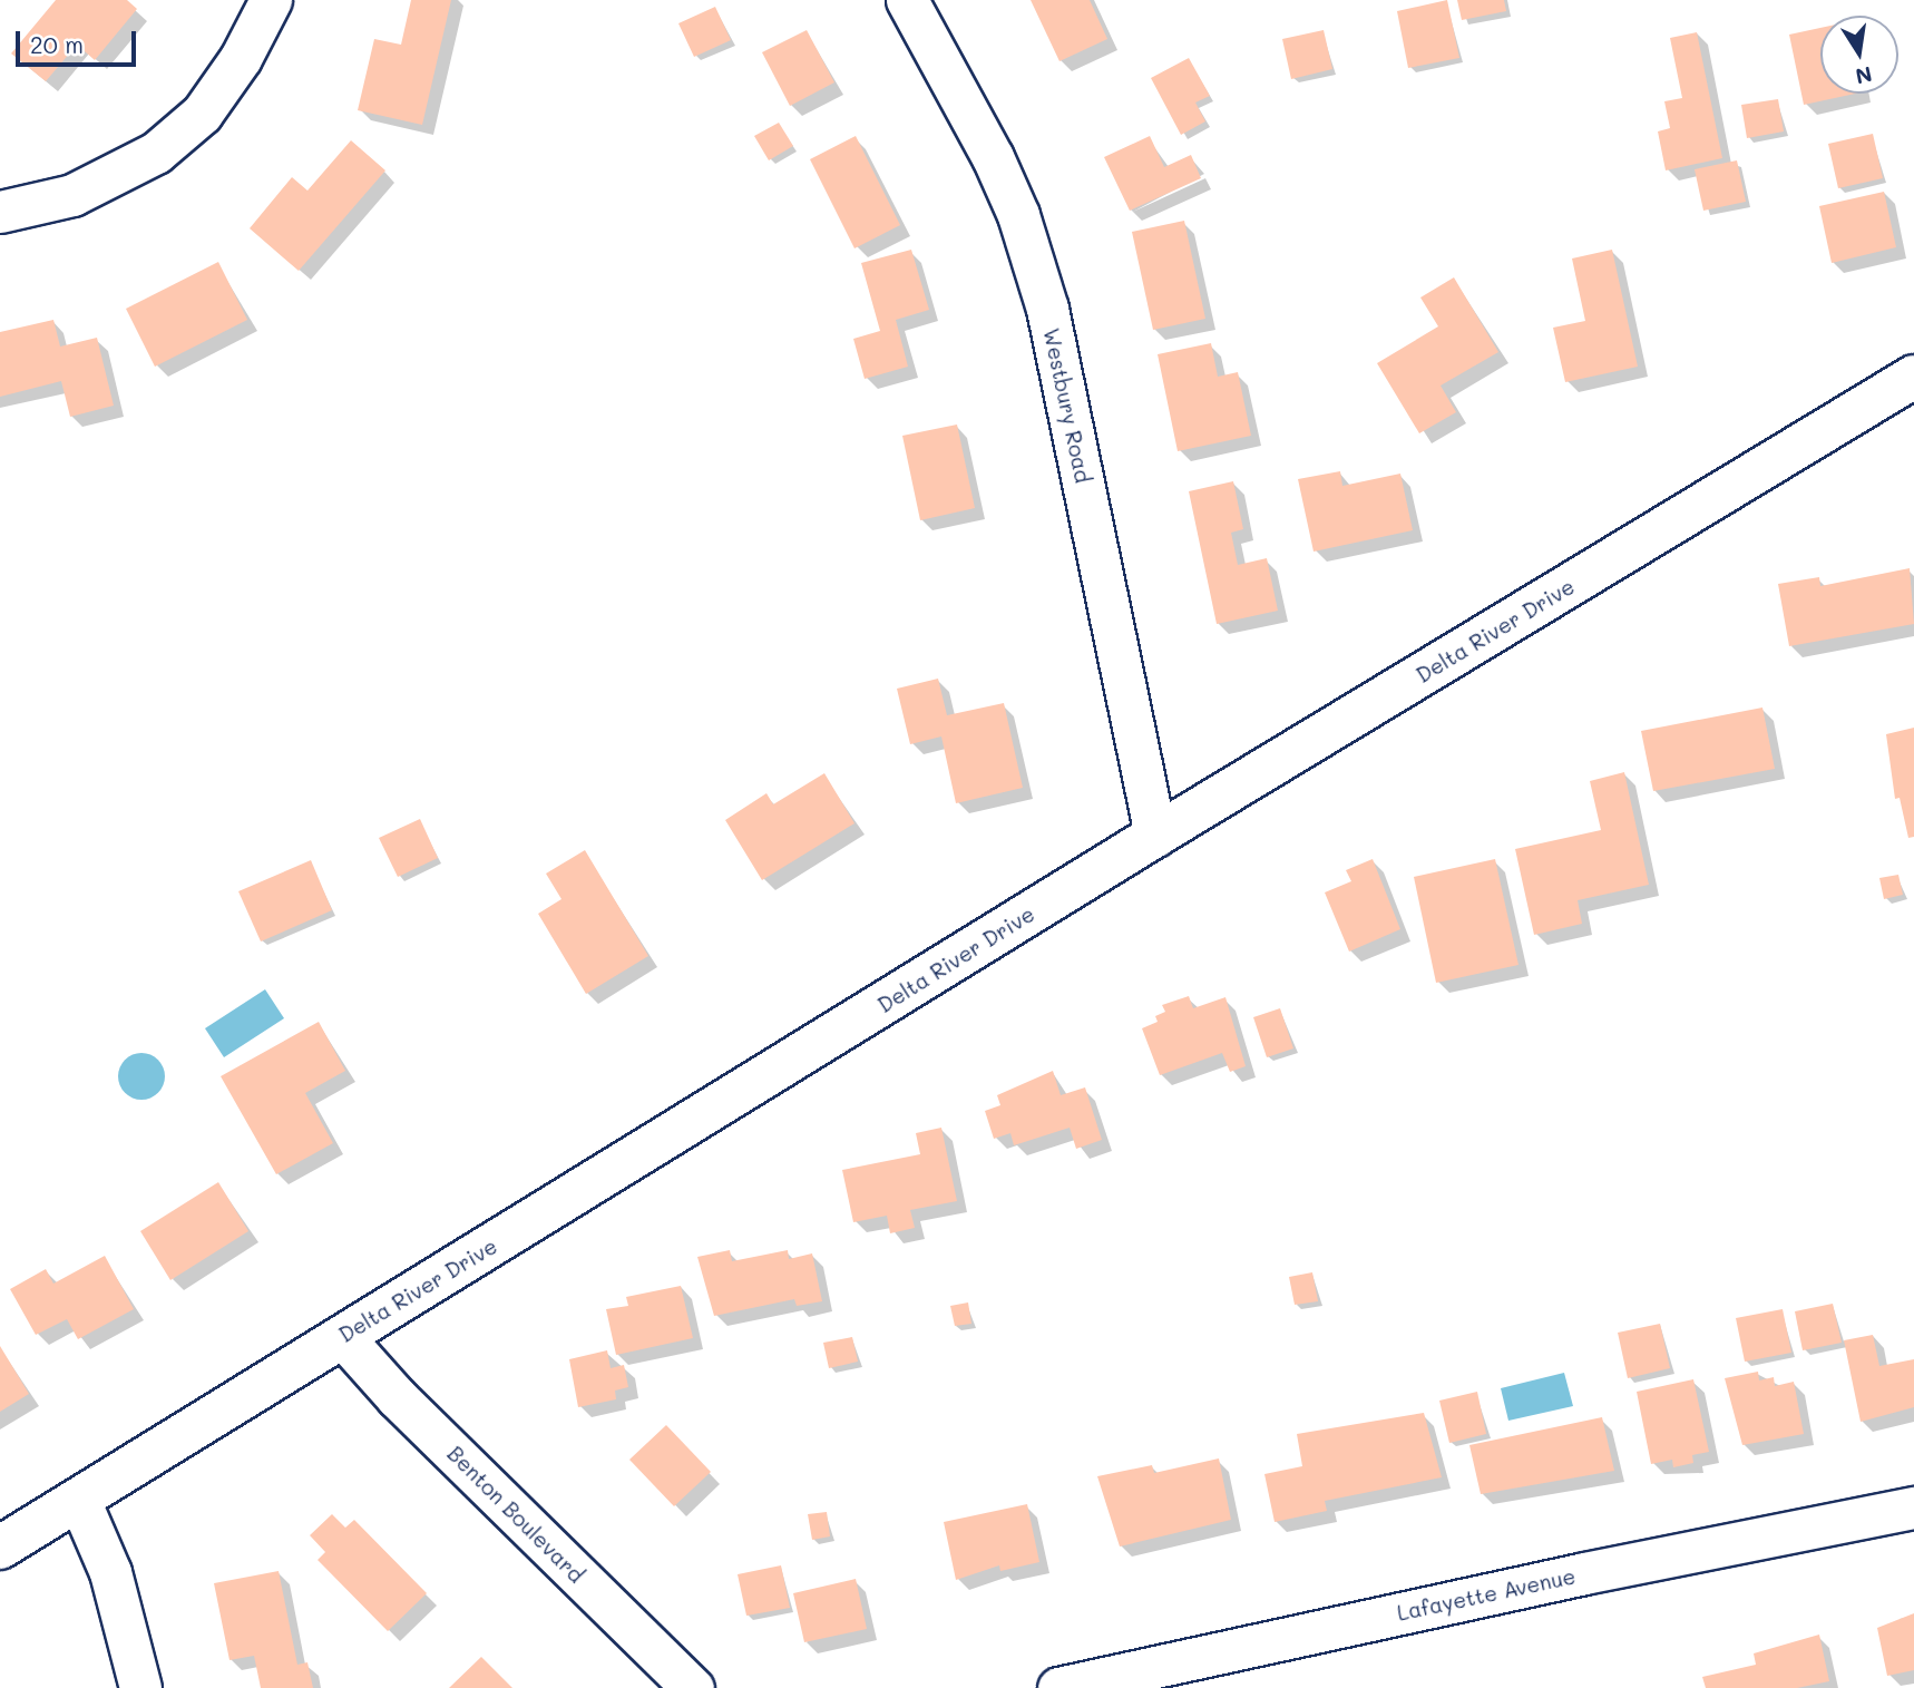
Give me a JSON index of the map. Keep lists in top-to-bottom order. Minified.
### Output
{"streets":{"street":["Westbury Road","Delta River Drive","Benton Boulevard","Lafayette Avenue"]},"crossings":[["Westbury Road","Delta River Drive"],["Delta River Drive","Benton Boulevard"]],"scale_bar":"20 m","north":"bottom"}
